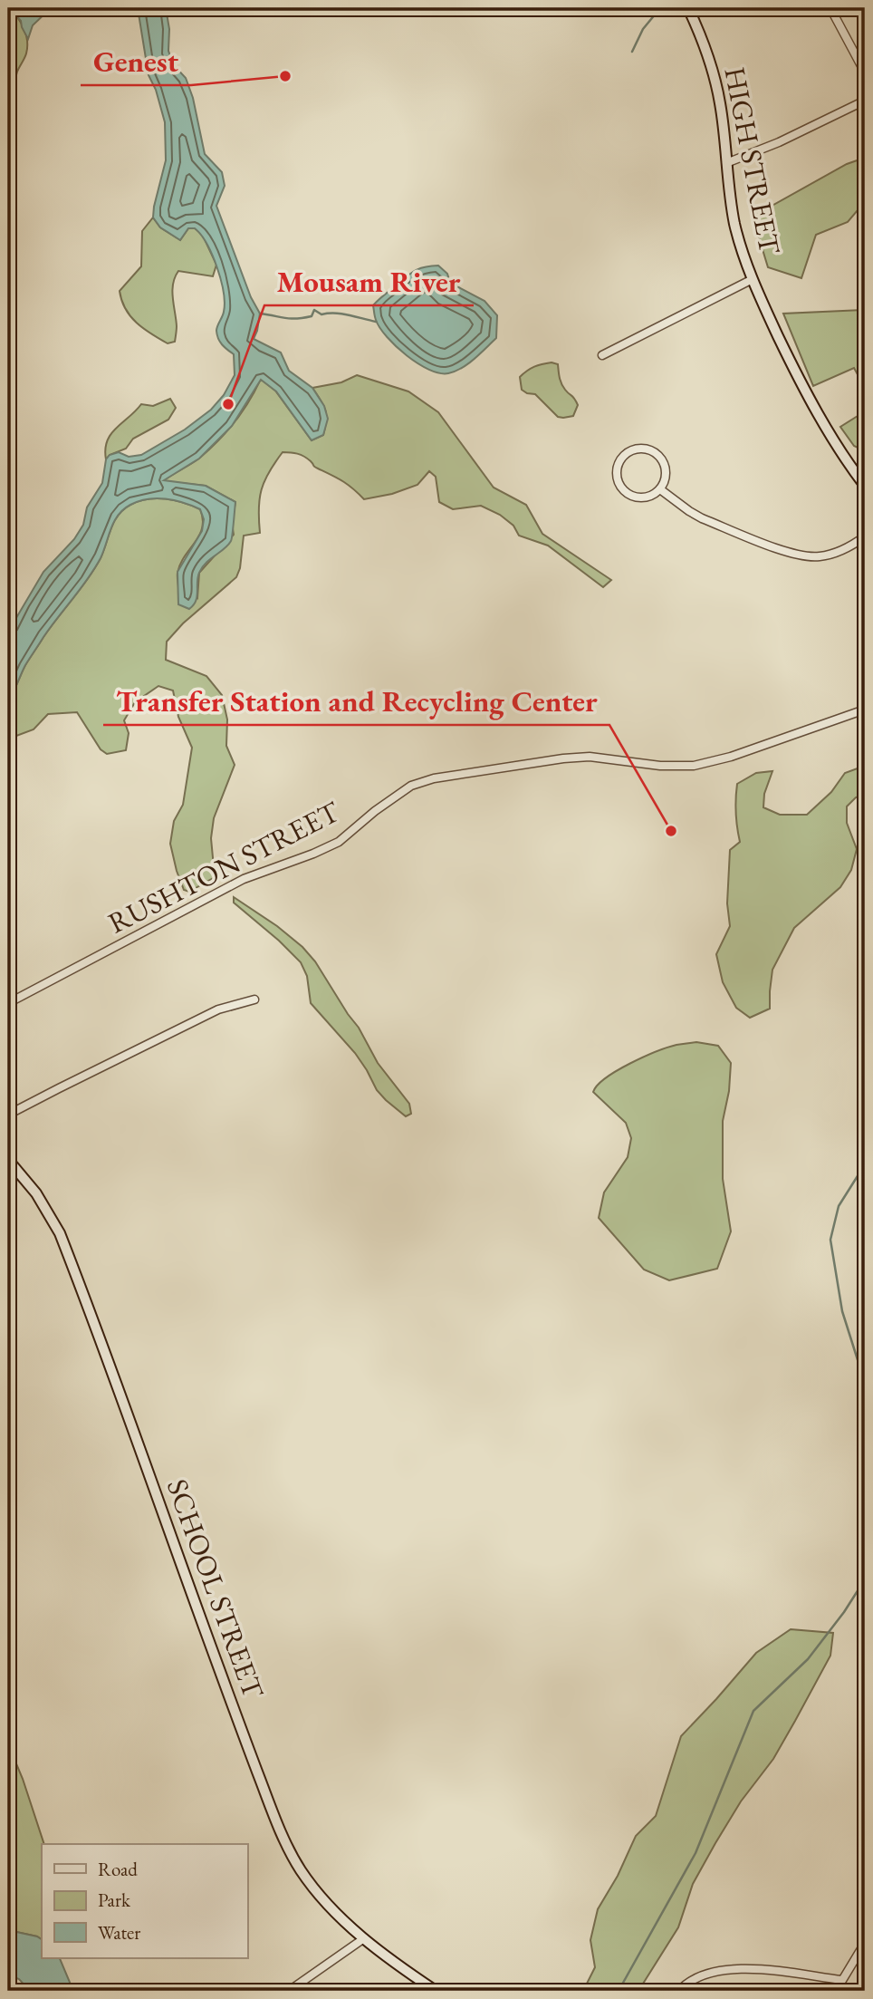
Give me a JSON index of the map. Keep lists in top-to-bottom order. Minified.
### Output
{"streets":{"street":["HIGH STREET","RUSHTON STREET","SCHOOL STREET"]},"places":["Genest","Mousam River","Transfer Station and Recycling Center"],"legend":["Road","Park","Water"]}
